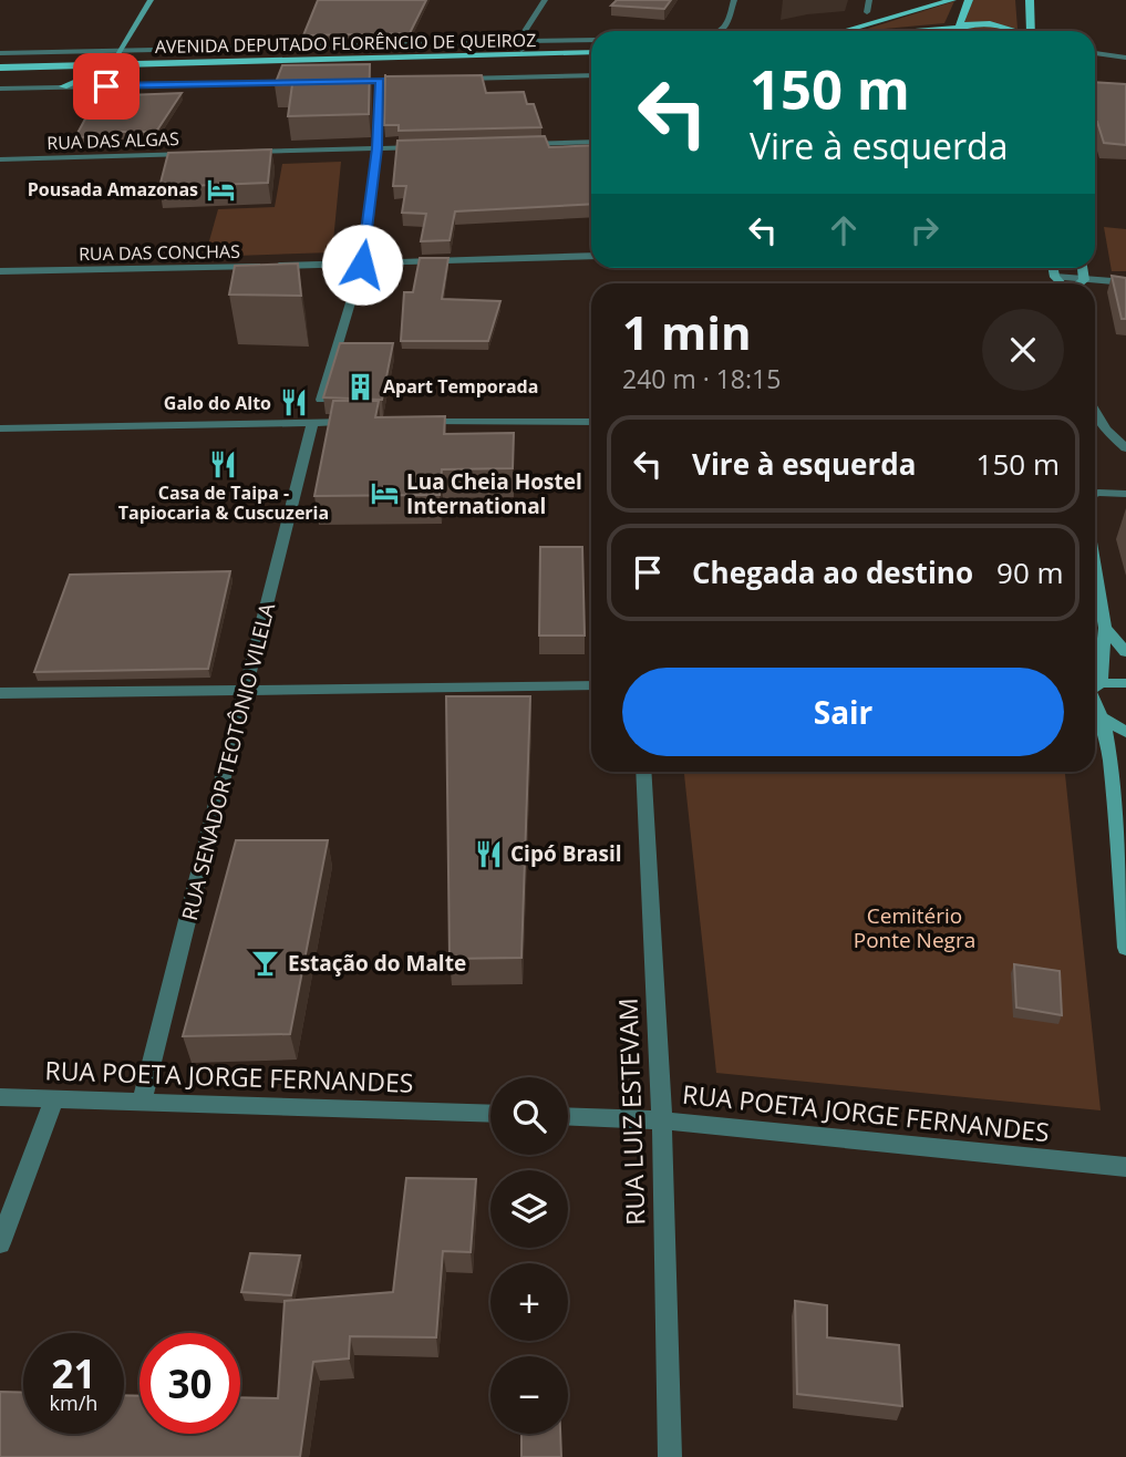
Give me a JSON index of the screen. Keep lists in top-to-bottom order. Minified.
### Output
{"streets":{"main road":["AVENIDA DEPUTADO FLORÊNCIO DE QUEIROZ"],"street":["RUA DAS ALGAS","RUA DAS CONCHAS","RUA SENADOR TEOTÔNIO VILELA","RUA POETA JORGE FERNANDES","RUA LUIZ ESTEVAM"]},"crossings":[["RUA SENADOR TEOTÔNIO VILELA","RUA POETA JORGE FERNANDES"],["RUA POETA JORGE FERNANDES","RUA LUIZ ESTEVAM"]],"parks":["Cemitério Ponte Negra"],"places":{"hotel":["Pousada Amazonas","Lua Cheia Hostel International"],"building":["Apart Temporada"],"restaurant":["Galo do Alto","Casa de Taipa - Tapiocaria & Cuscuzeria","Cipó Brasil"],"bar":["Estação do Malte"]},"page":{"turn":["150 m","Vire à esquerda"],"heading":["1 min","240 m · 18:15"],"list":[{"name":"Vire à esquerda","value":"150 m"},{"name":"Chegada ao destino","value":"90 m"}],"buttons":"Sair","map_buttons":["+","−"],"speed":"21 km/h","limit":"30"}}
